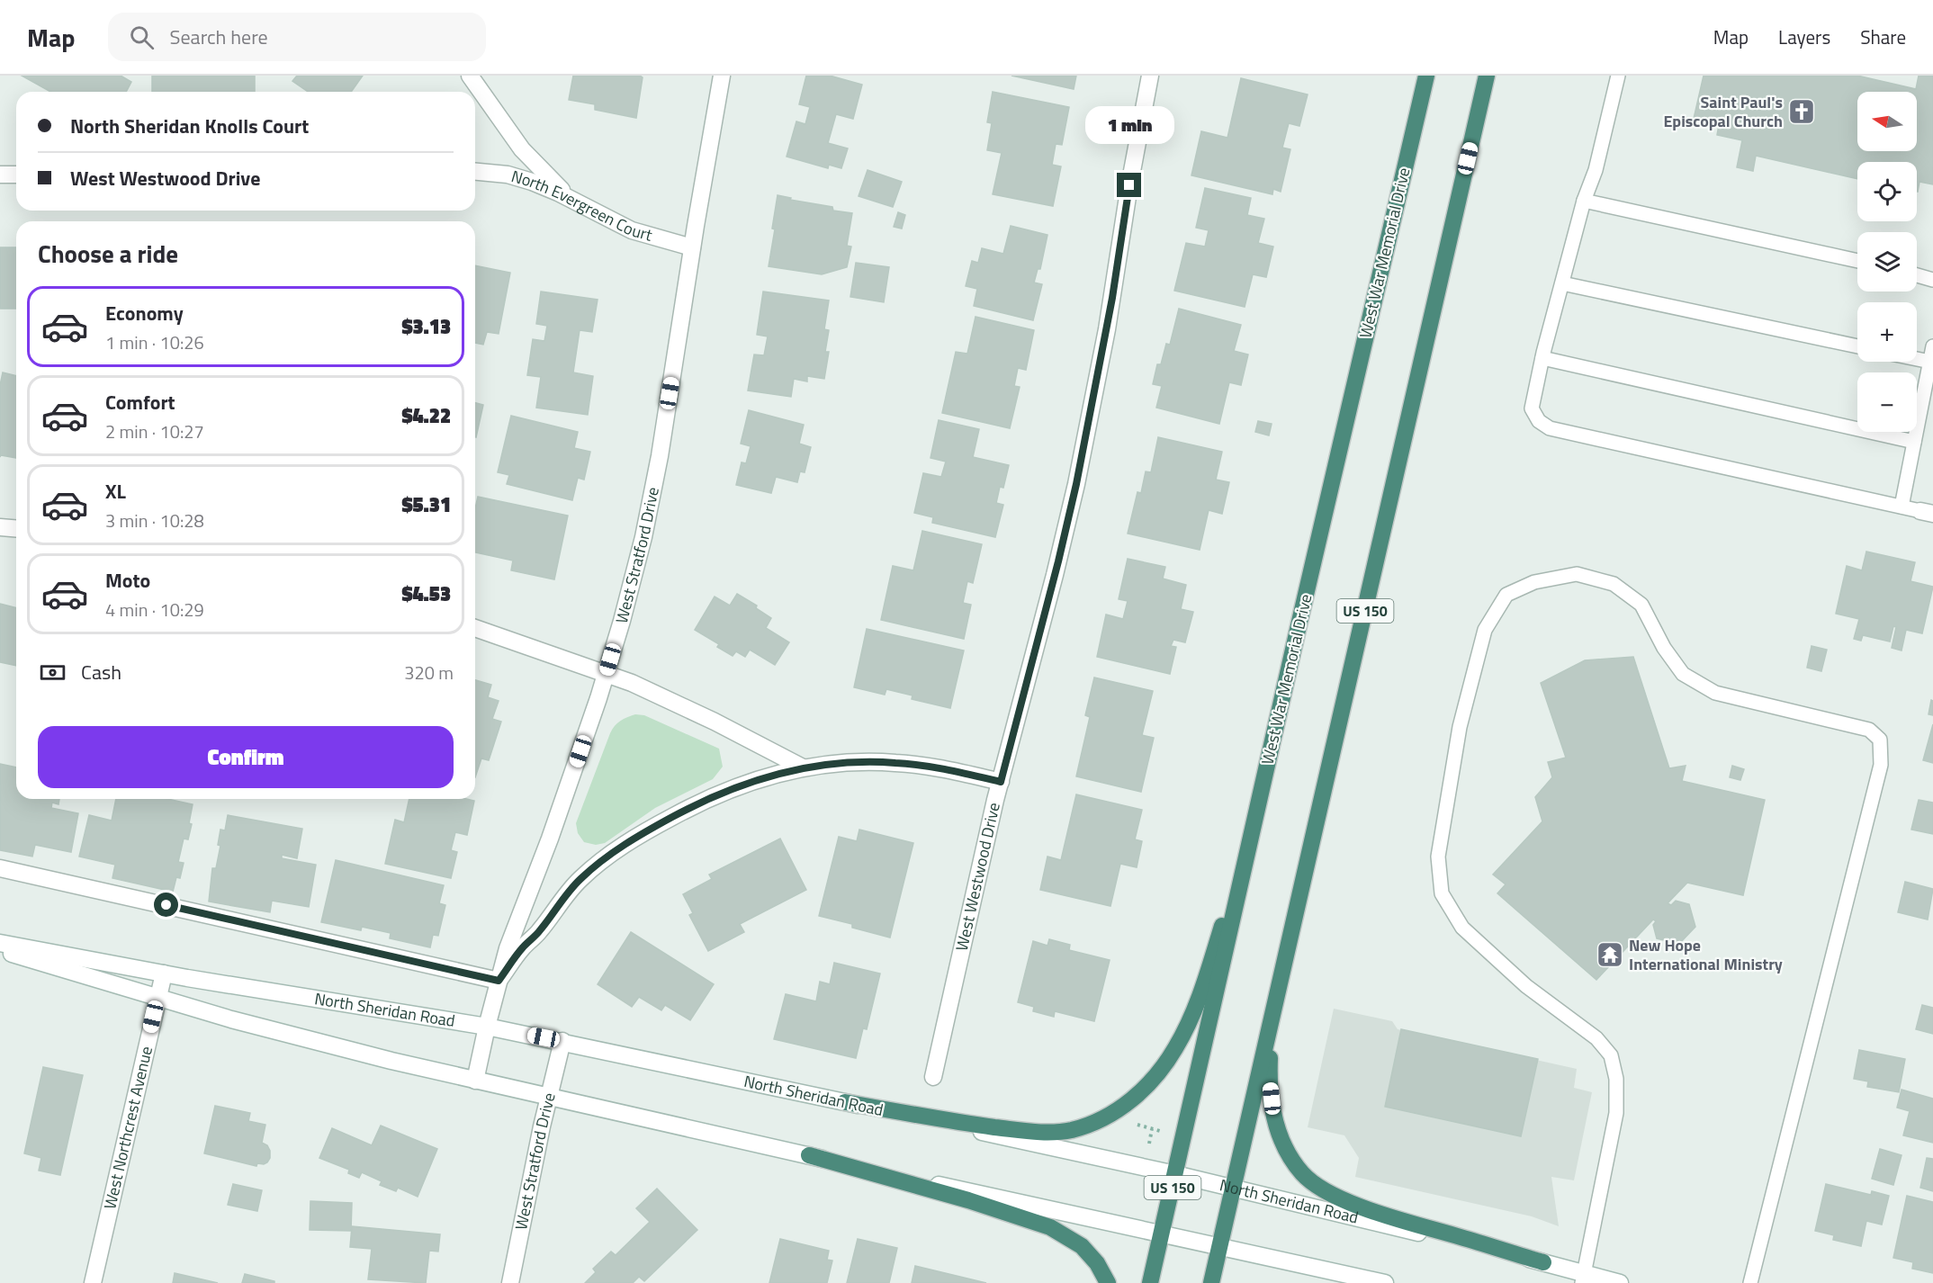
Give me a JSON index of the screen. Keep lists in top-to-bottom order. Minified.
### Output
{"streets":{"highway":["West War Memorial Drive","US 150"],"street":["North Evergreen Court","West Stratford Drive","West Westwood Drive","North Sheridan Road","West Northcrest Avenue"]},"crossings":[["North Evergreen Court","West Stratford Drive"],["West War Memorial Drive","North Sheridan Road"],["West Stratford Drive","North Sheridan Road"],["US 150","North Sheridan Road"],["North Sheridan Road","West Northcrest Avenue"]],"places":{"church":["Saint Paul's Episcopal Church"],"temple":["New Hope International Ministry"]},"north":"left","page":{"header":"Map","search":"Search here","nav":["Map","Layers","Share"],"map_buttons":["+","−"],"banner":["North Sheridan Knolls Court","West Westwood Drive"],"bubble":"1 min","heading":"Choose a ride","list":[{"name":"Economy","note":"1 min · 10:26","value":"$3.13"},{"name":"Comfort","note":"2 min · 10:27","value":"$4.22"},{"name":"XL","note":"3 min · 10:28","value":"$5.31"},{"name":"Moto","note":"4 min · 10:29","value":"$4.53"}],"pay":["Cash","320 m"],"buttons":"Confirm"}}
